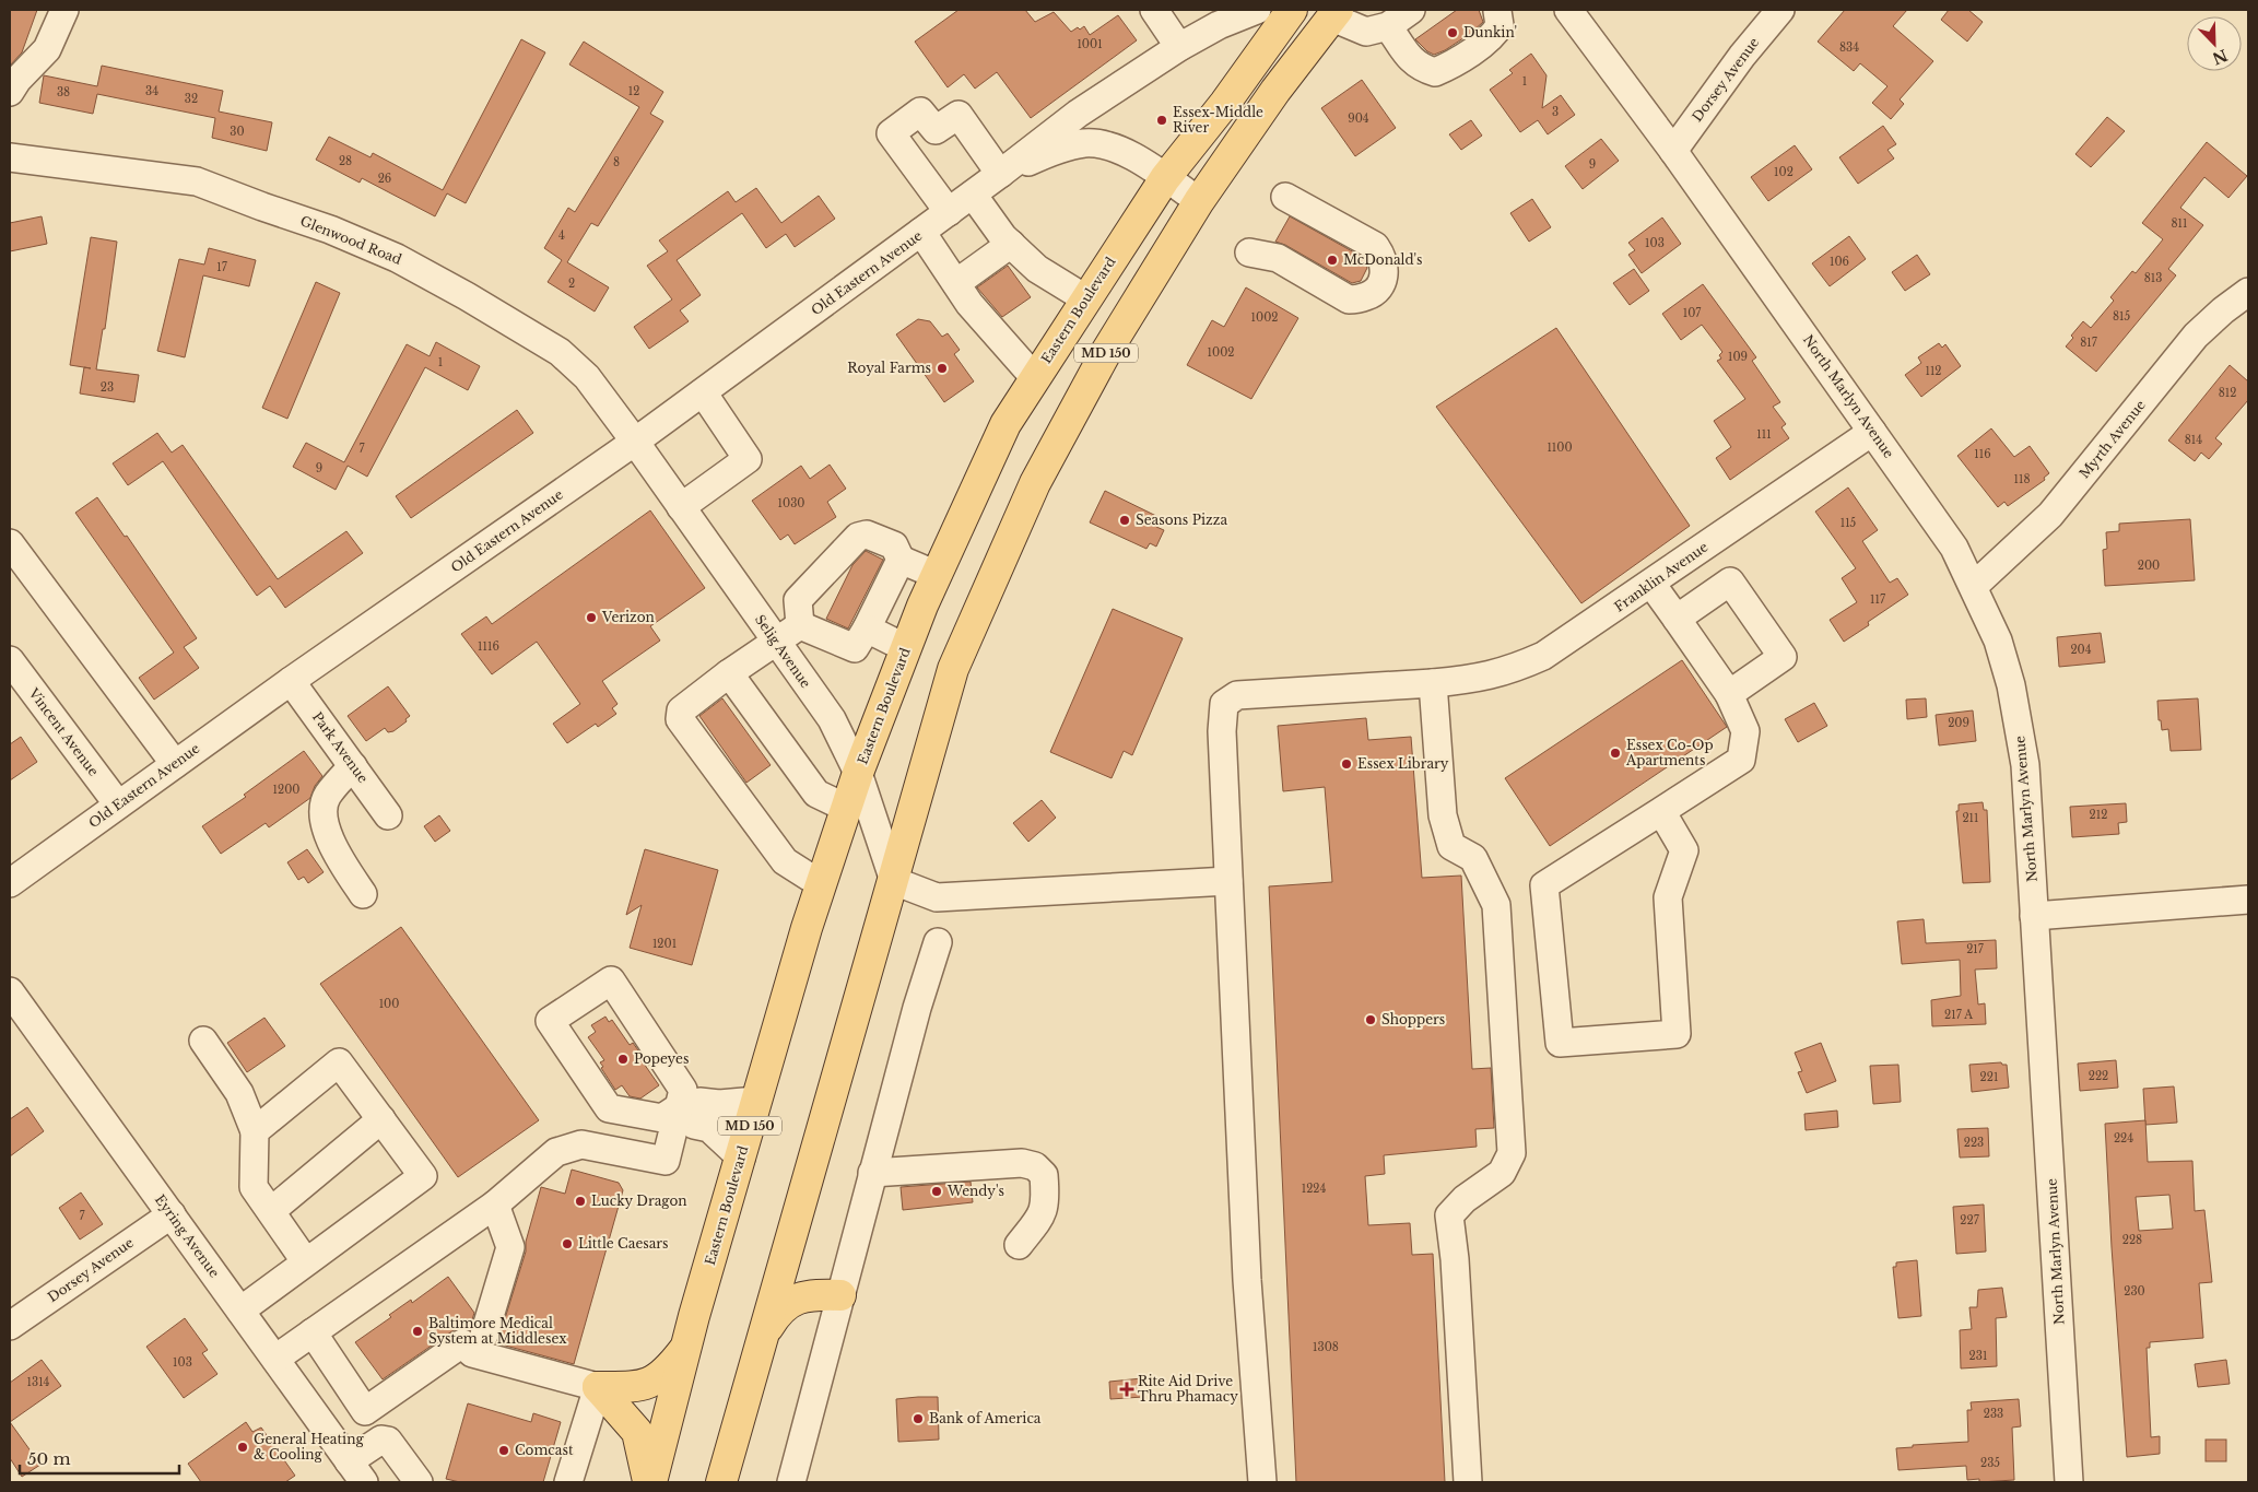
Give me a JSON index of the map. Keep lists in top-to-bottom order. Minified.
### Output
{"streets":{"main road":["Eastern Boulevard","MD 150"],"street":["Dorsey Avenue","Glenwood Road","Old Eastern Avenue","North Marlyn Avenue","Myrth Avenue","Franklin Avenue","Selig Avenue","Vincent Avenue","Park Avenue","Eyring Avenue"]},"crossings":[["Dorsey Avenue","North Marlyn Avenue"],["Dorsey Avenue","Eyring Avenue"],["Glenwood Road","Old Eastern Avenue"],["Glenwood Road","Selig Avenue"],["Old Eastern Avenue","Eastern Boulevard"],["Old Eastern Avenue","MD 150"],["Old Eastern Avenue","Selig Avenue"],["Old Eastern Avenue","Vincent Avenue"],["Old Eastern Avenue","Park Avenue"],["Eastern Boulevard","Selig Avenue"],["MD 150","Selig Avenue"],["North Marlyn Avenue","Myrth Avenue"],["North Marlyn Avenue","Franklin Avenue"]],"places":{"other":["Dunkin'","Essex-Middle River","McDonald's","Royal Farms","Seasons Pizza","Verizon","Essex Co-Op Apartments","Essex Library","Shoppers","Popeyes","Wendy's","Lucky Dragon","Little Caesars","Baltimore Medical System at Middlesex","Bank of America","General Heating & Cooling","Comcast"],"health":["Rite Aid Drive Thru Phamacy"]},"house_numbers":["1001","834","1","34","12","38","32","3","904","30","28","8","9","102","26","811","4","103","106","17","813","2","107","815","1002","817","1002","109","1","112","23","812","111","814","1100","7","116","9","118","1030","115","200","117","1116","204","209","1200","212","211","1201","217","100","217 A","222","221","224","223","1224","7","227","228","230","1308","231","103","1314","233","235"],"scale_bar":"50 m","north":"bottom right"}
